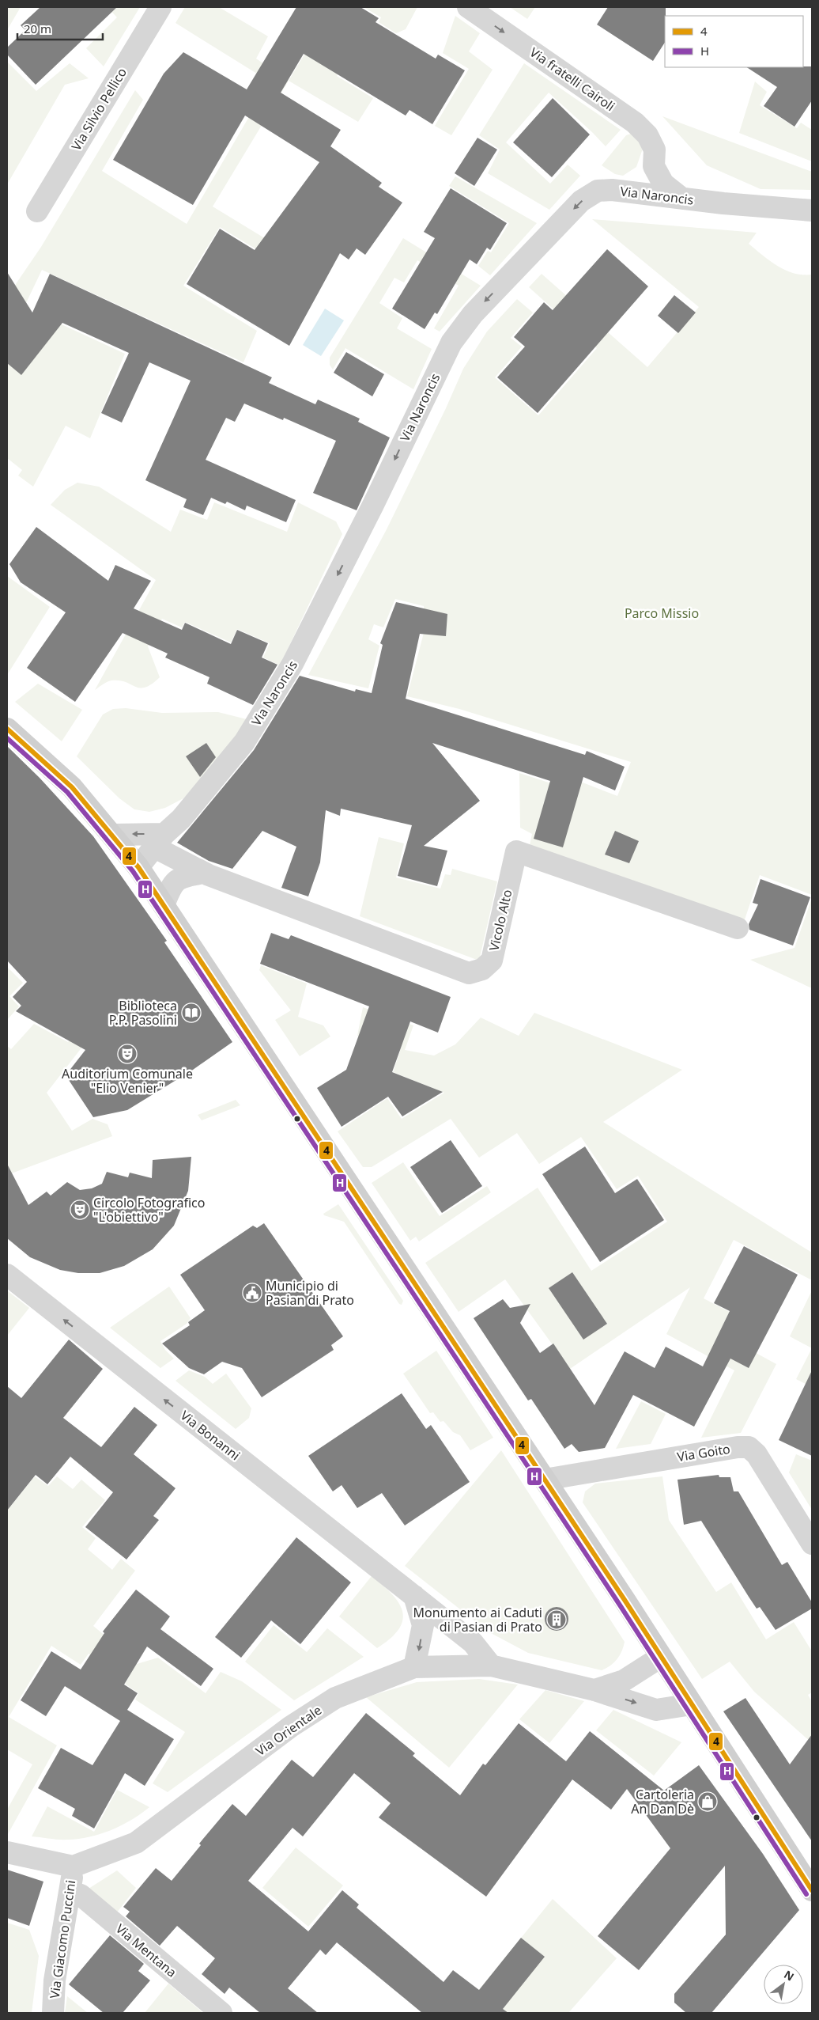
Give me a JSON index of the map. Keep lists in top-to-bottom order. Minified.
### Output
{"streets":{"street":["Via fratelli Cairoli","Via Silvio Pellico","Via Naroncis","Vicolo Alto","Via Bonanni","Via Goito","Via Orientale","Via Giacomo Puccini","Via Mentana"]},"crossings":[["Via fratelli Cairoli","Via Naroncis"],["Via Naroncis","Vicolo Alto"],["Via Bonanni","Via Orientale"],["Via Orientale","Via Giacomo Puccini"],["Via Giacomo Puccini","Via Mentana"]],"one_way":["Via fratelli Cairoli","Via Naroncis","Via Bonanni"],"parks":["Parco Missio"],"places":{"library":["Biblioteca P.P. Pasolini"],"theatre":["Auditorium Comunale \"Elio Venier\"","Circolo Fotografico \"L'obiettivo\""],"public building":["Municipio di Pasian di Prato"],"building":["Monumento ai Caduti di Pasian di Prato"],"shop":["Cartoleria An Dan Dè"]},"lines":["transit line 4","transit line H"],"legend":["4","H"],"scale_bar":"20 m","north":"top right"}
